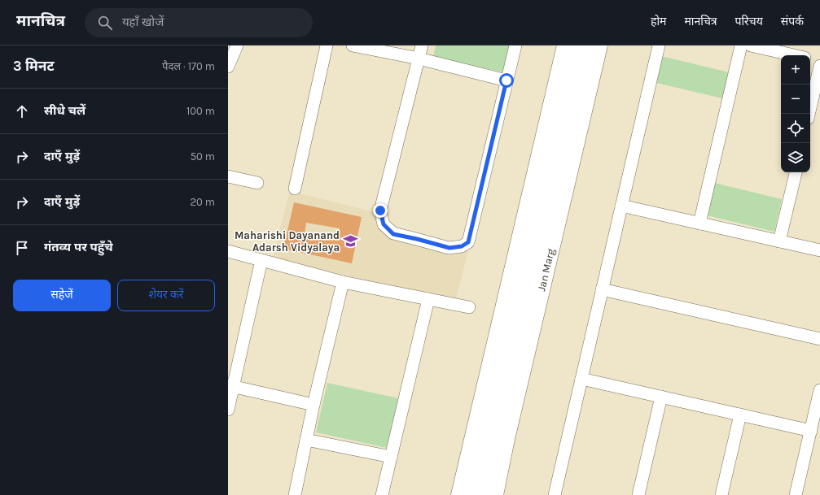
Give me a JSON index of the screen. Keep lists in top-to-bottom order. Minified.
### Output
{"streets":{"main road":["Jan Marg"]},"places":{"school or university":["Maharishi Dayanand Adarsh Vidyalaya"]},"page":{"header":"मानचित्र","search":"यहाँ खोजें","nav":["होम","मानचित्र","परिचय","संपर्क"],"heading":["3 मिनट","पैदल · 170 m"],"map_buttons":["+","−"],"list":[["सीधे चलें","100 m"],["दाएँ मुड़ें","50 m"],["दाएँ मुड़ें","20 m"],"गंतव्य पर पहुँचे"],"buttons":["सहेजें","शेयर करें"]}}
